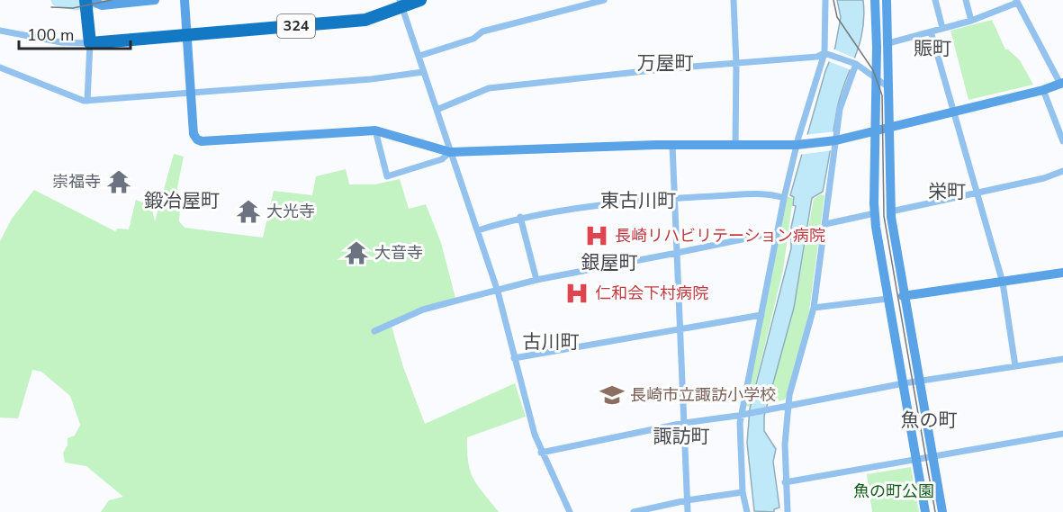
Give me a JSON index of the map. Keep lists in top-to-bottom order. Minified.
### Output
{"streets":{"highway":["324"]},"districts":["賑町","万屋町","栄町","鍛冶屋町","東古川町","銀屋町","古川町","魚の町","諏訪町"],"parks":["魚の町公園"],"places":{"temple":["崇福寺","大光寺","大音寺"],"hospital":["長崎リハビリテーション病院","仁和会下村病院"],"school or university":["長崎市立諏訪小学校"]},"scale_bar":"100 m"}
